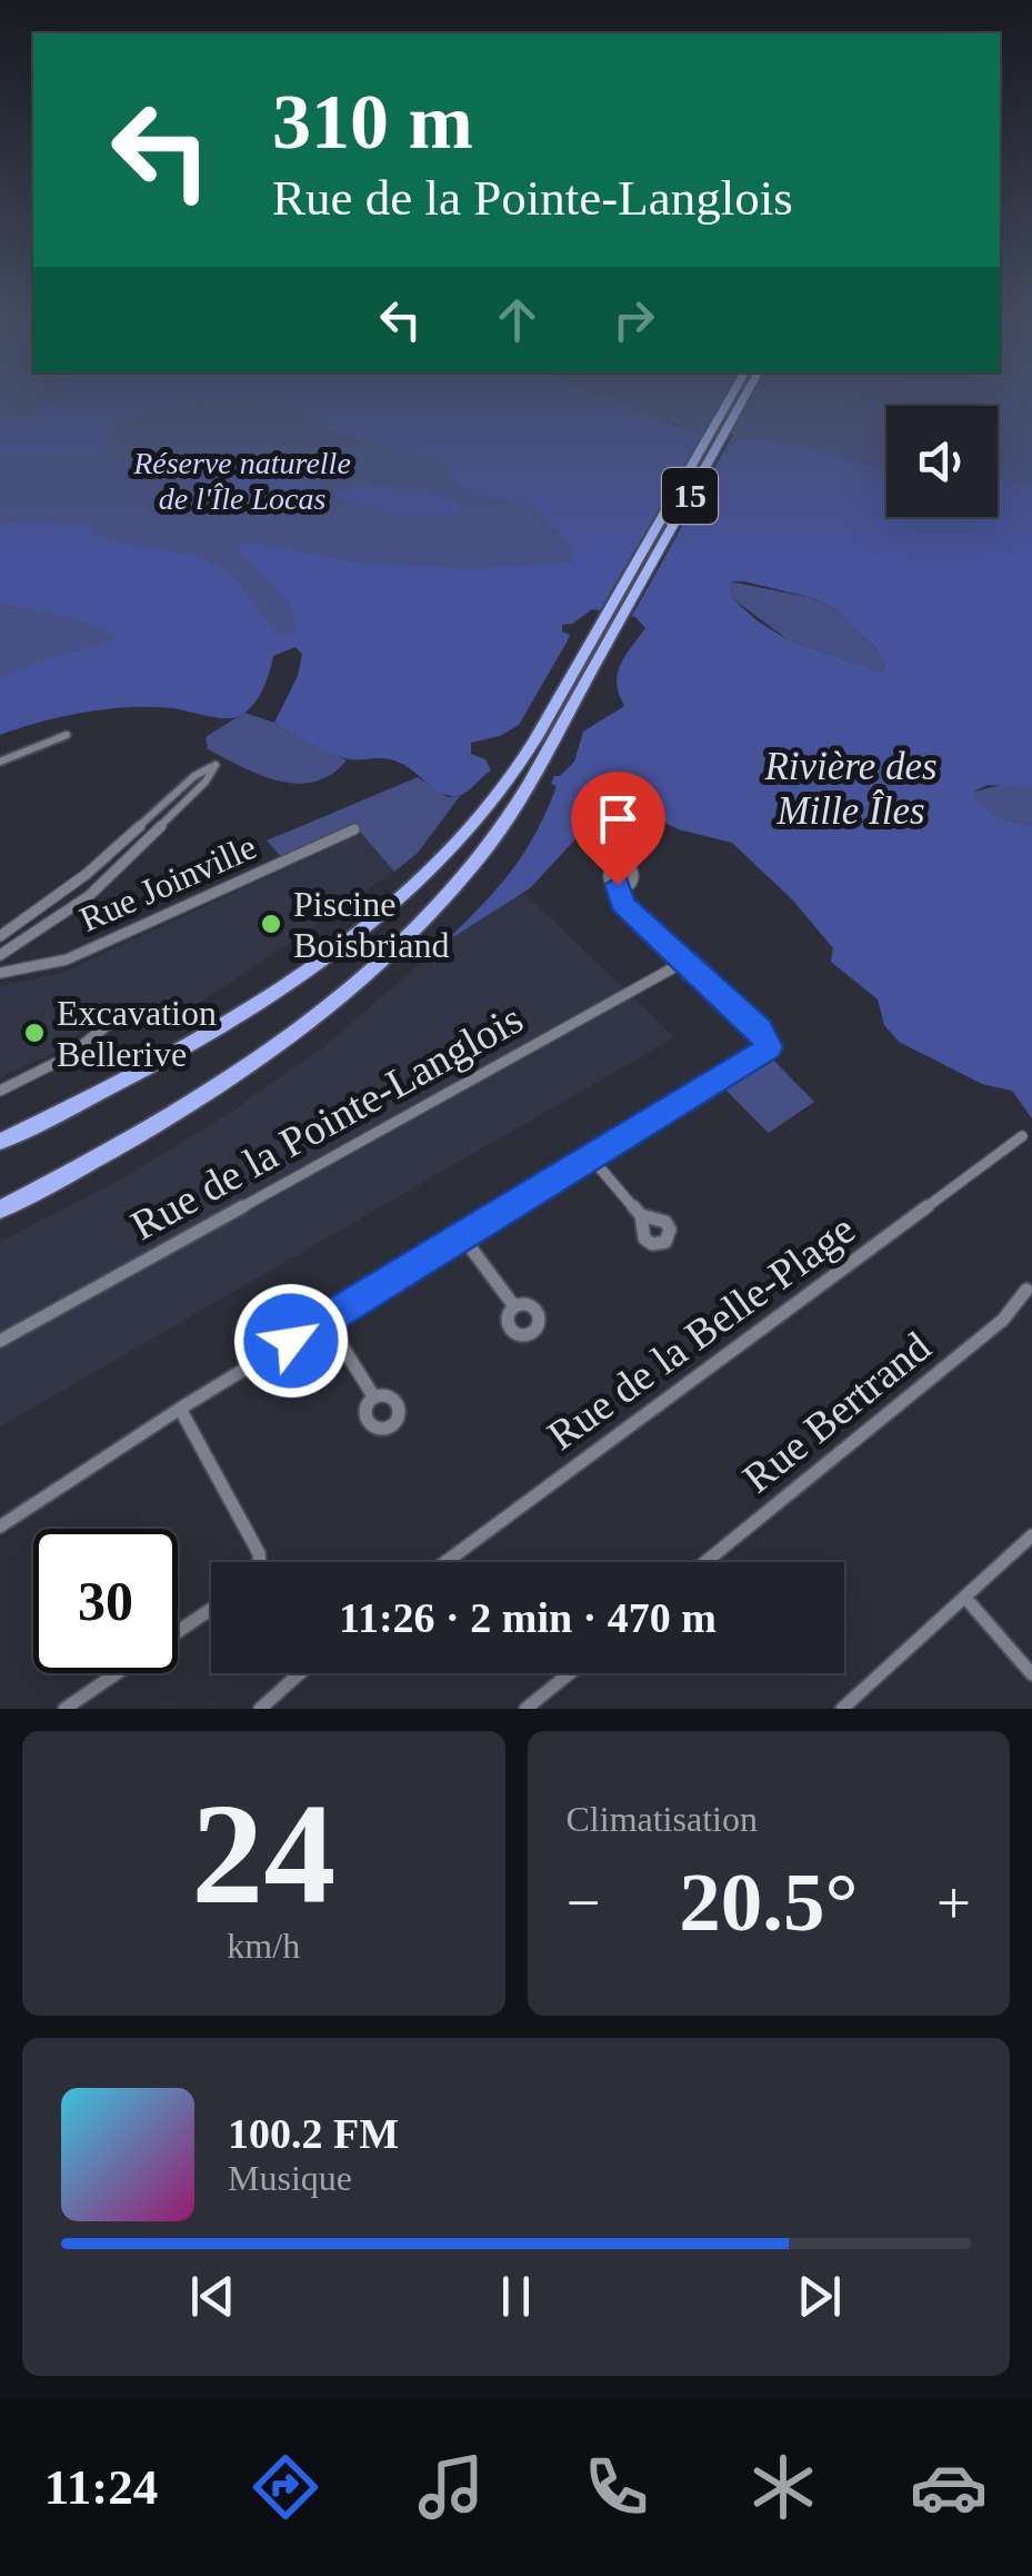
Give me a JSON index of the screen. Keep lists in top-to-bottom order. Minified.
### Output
{"streets":{"highway":["15"],"street":["Rue Joinville","Rue de la Pointe-Langlois","Rue de la Belle-Plage","Rue Bertrand"]},"water":["Rivière des Mille Îles"],"parks":["Réserve naturelle de l'Île Locas"],"places":["Piscine Boisbriand","Excavation Bellerive"],"page":{"turn":["310 m","Rue de la Pointe-Langlois"],"limit":"30","trip":"11:26 · 2 min · 470 m","tile":[["24","km/h"],"Climatisation"],"heat":["−","20.5°","+"],"song":["100.2 FM","Musique"],"tabs":"11:24"}}
